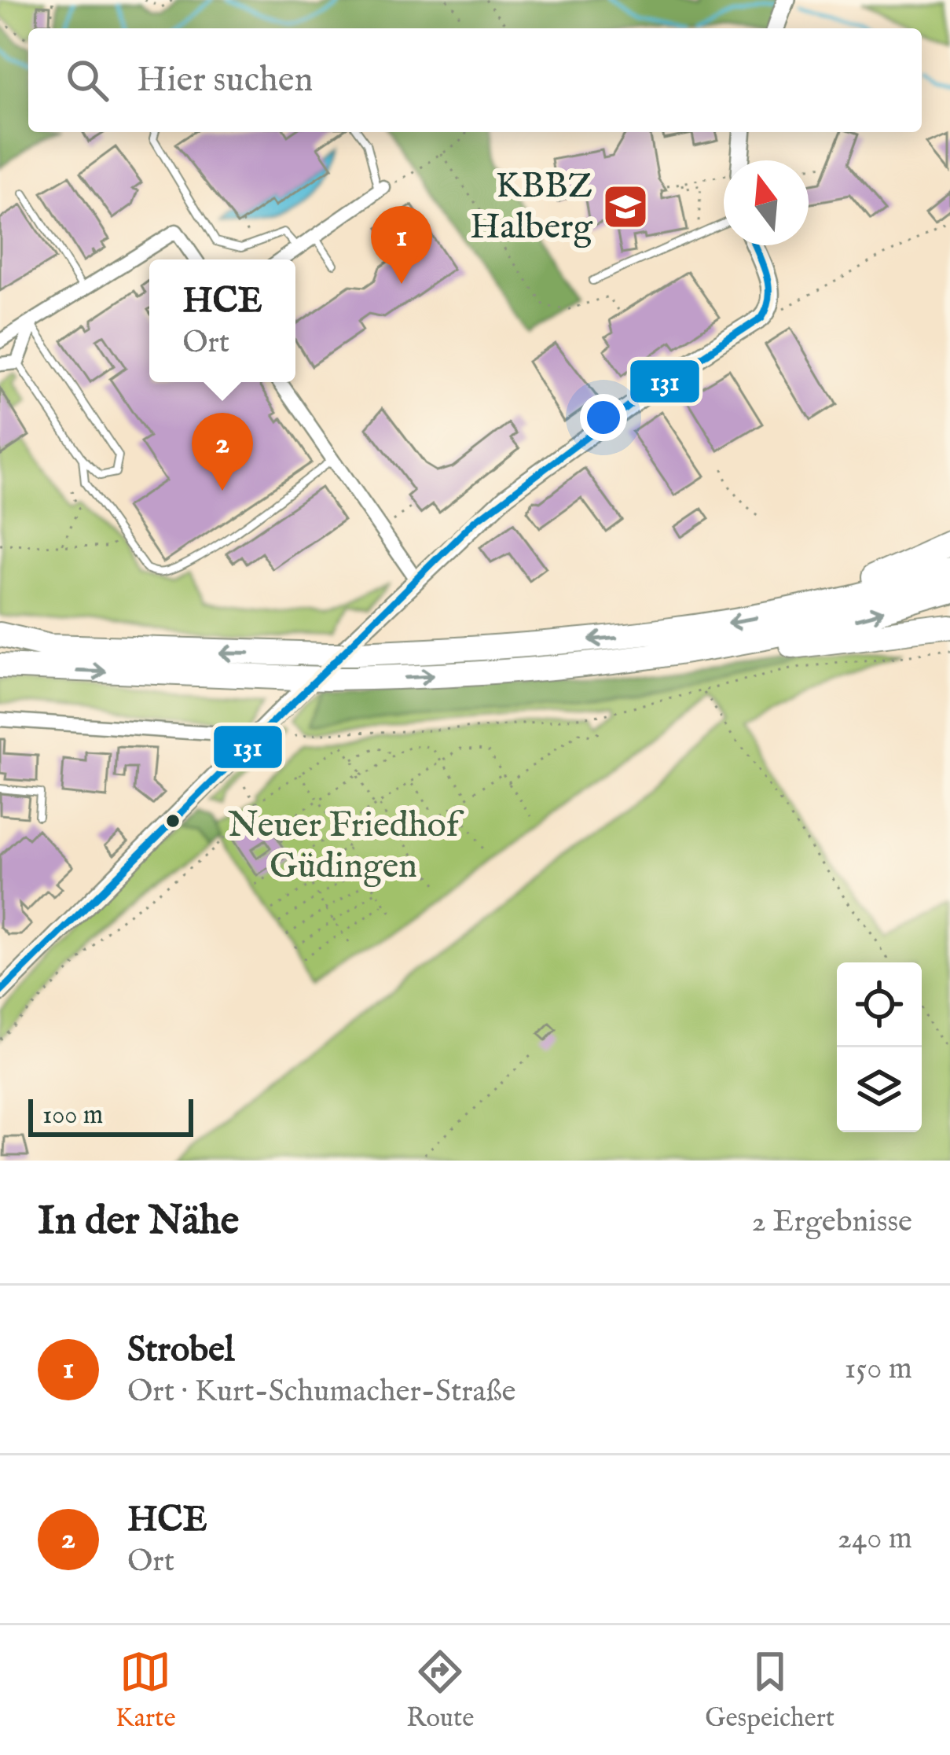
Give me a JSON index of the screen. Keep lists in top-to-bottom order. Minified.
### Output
{"parks":["Neuer Friedhof Güdingen"],"places":{"school or university":["KBBZ Halberg"]},"lines":["transit line 131"],"scale_bar":"100 m","north":"top","page":{"search":"Hier suchen","pins":["1","2"],"popup":["HCE","Ort"],"scale":"100 m","heading":["In der Nähe","2 Ergebnisse"],"list":[{"mark":"1","name":"Strobel","note":"Ort · Kurt-Schumacher-Straße","value":"150 m"},{"mark":"2","name":"HCE","note":"Ort","value":"240 m"}],"nav":["Karte","Route","Gespeichert"]}}
